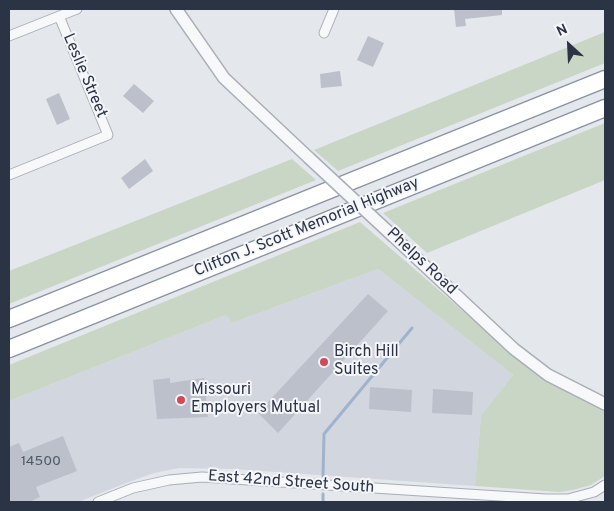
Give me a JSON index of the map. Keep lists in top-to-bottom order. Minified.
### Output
{"streets":{"highway":["Clifton J. Scott Memorial Highway"],"street":["Leslie Street","Phelps Road","East 42nd Street South"]},"places":["Birch Hill Suites","Missouri Employers Mutual"],"house_numbers":["14500"],"north":"top left"}
